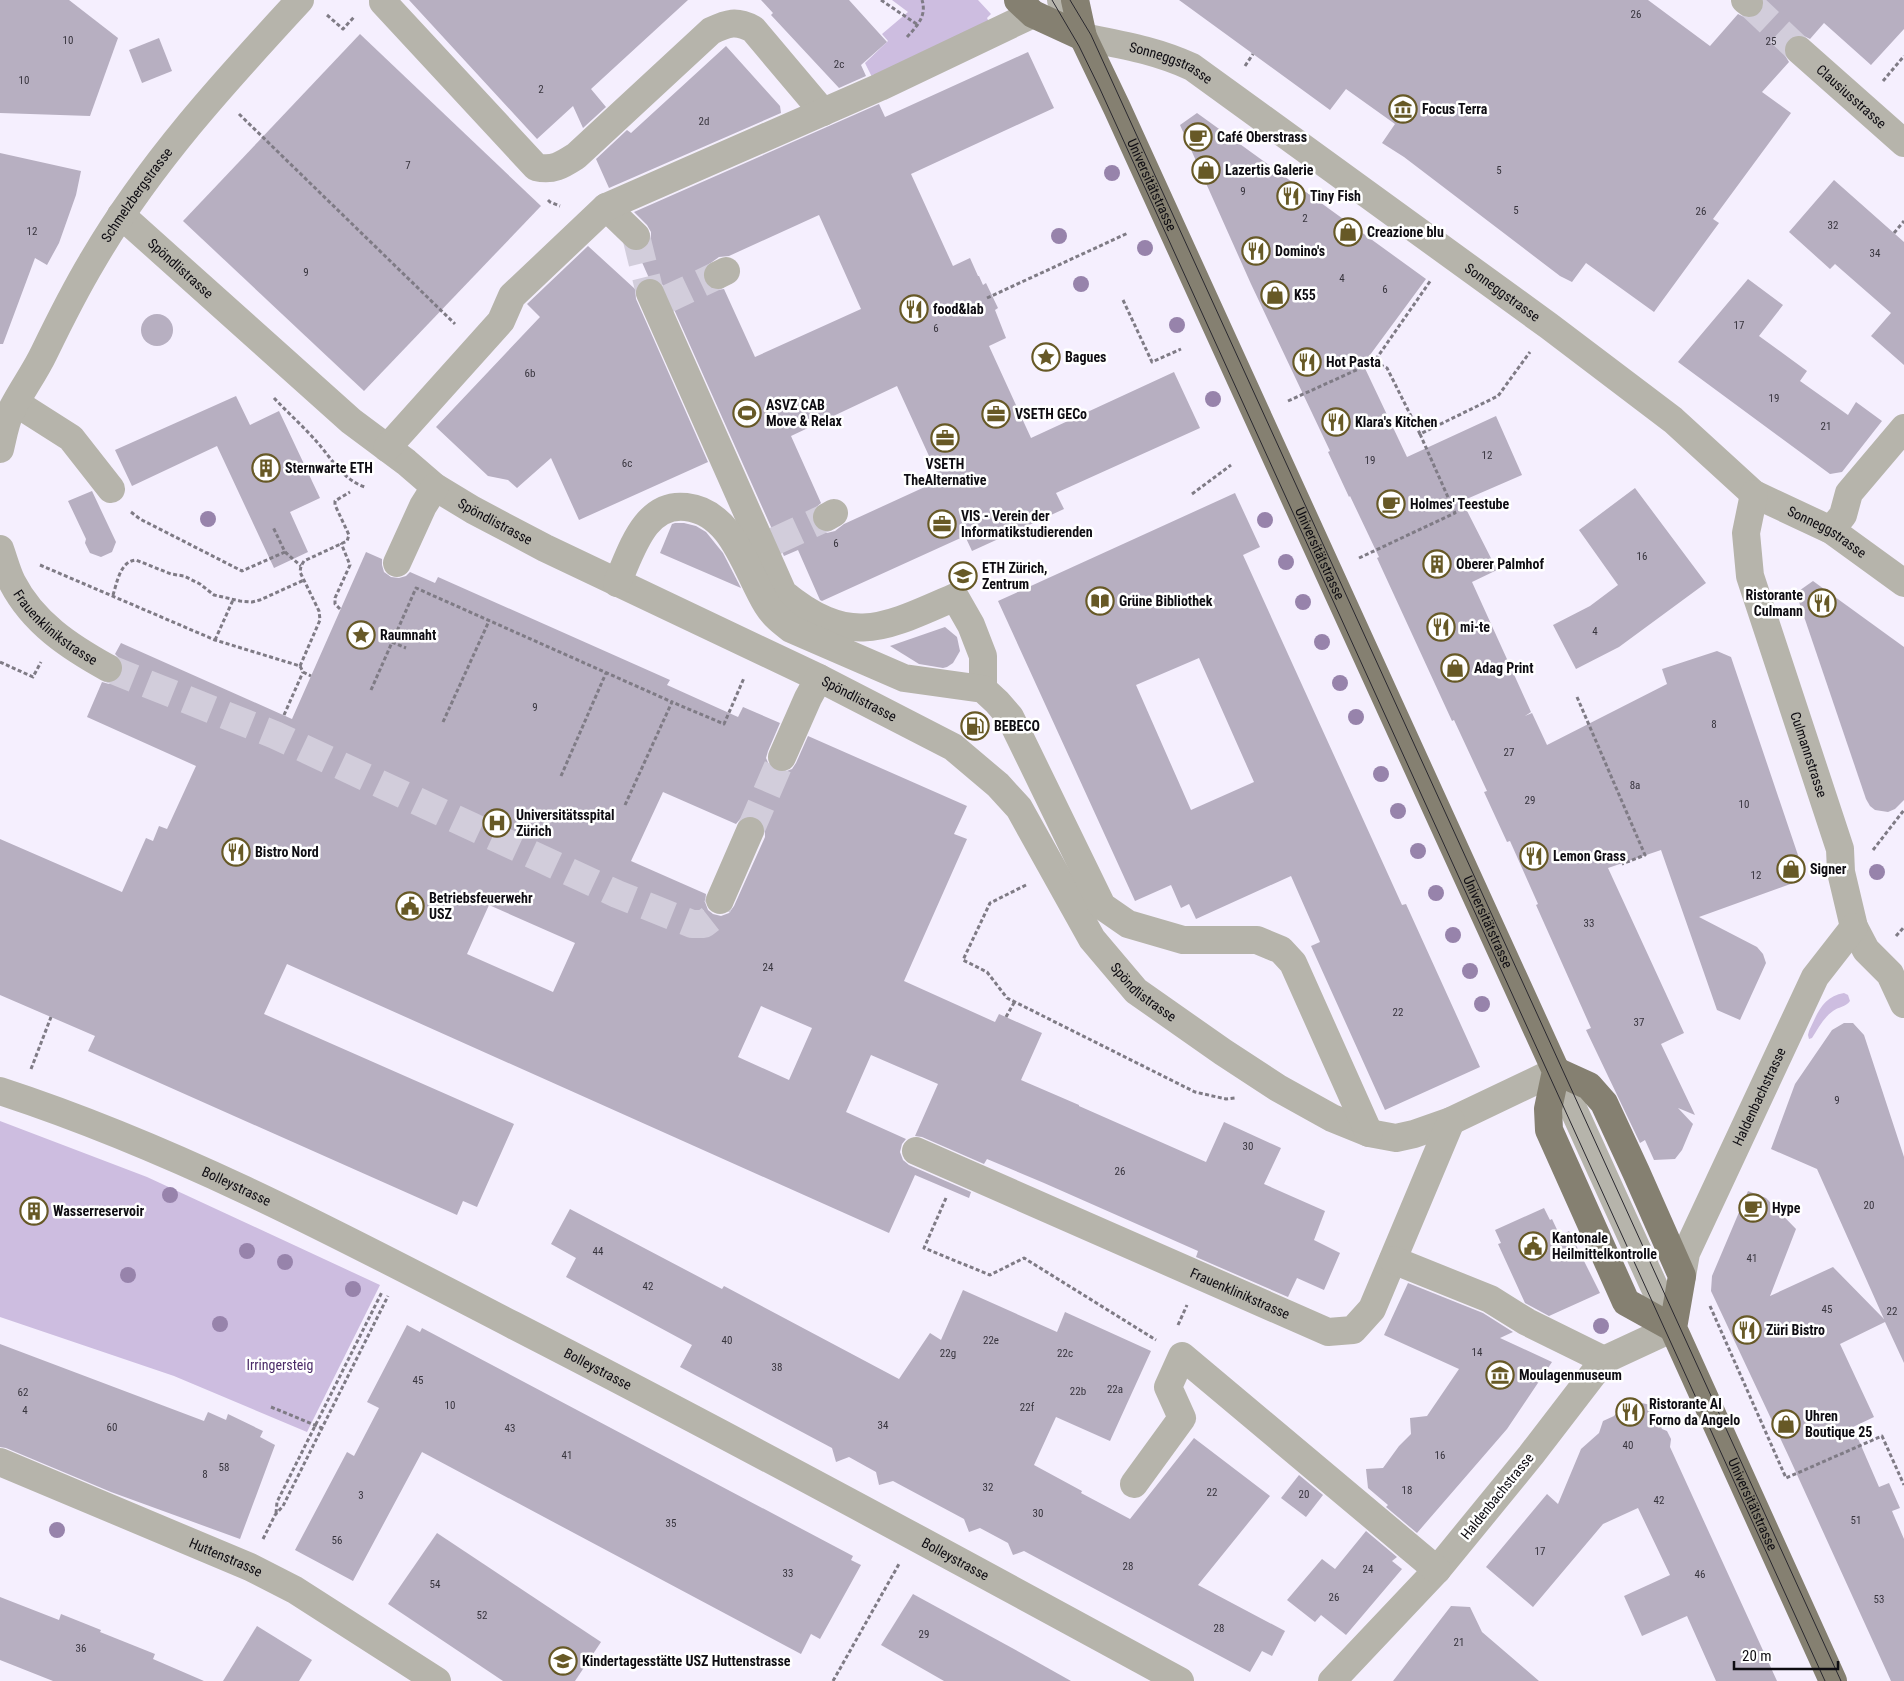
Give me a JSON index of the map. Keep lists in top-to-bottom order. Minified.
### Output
{"streets":{"main road":["Universitätstrasse"],"street":["Sonneggstrasse","Clausiusstrasse","Schmelzbergstrasse","Spöndlistrasse","Frauenklinikstrasse","Culmannstrasse","Haldenbachstrasse","Bolleystrasse","Huttenstrasse"]},"crossings":[["Sonneggstrasse","Universitätstrasse"],["Sonneggstrasse","Culmannstrasse"],["Universitätstrasse","Spöndlistrasse"],["Universitätstrasse","Haldenbachstrasse"],["Schmelzbergstrasse","Spöndlistrasse"],["Spöndlistrasse","Frauenklinikstrasse"],["Culmannstrasse","Haldenbachstrasse"]],"parks":["Irringersteig"],"places":{"museum":["Focus Terra","Moulagenmuseum"],"cafe":["Café Oberstrass","Holmes' Teestube","Hype"],"shop":["Lazertis Galerie","Creazione blu","K55","Adag Print","Signer","Uhren Boutique 25"],"restaurant":["Tiny Fish","Domino's","food&lab","Hot Pasta","Klara's Kitchen","Ristorante Culmann","mi-te","Bistro Nord","Lemon Grass","Züri Bistro","Ristorante Al Forno da Angelo"],"place":["Bagues","Raumnaht"],"sports":["ASVZ CAB Move & Relax"],"office":["VSETH GECo","VSETH TheAlternative","VIS - Verein der Informatikstudierenden"],"building":["Sternwarte ETH","Oberer Palmhof","Wasserreservoir"],"school or university":["ETH Zürich, Zentrum","Kindertagesstätte USZ Huttenstrasse"],"library":["Grüne Bibliothek"],"fuel station":["BEBECO"],"hospital":["Universitätsspital Zürich"],"public building":["Betriebsfeuerwehr USZ","Kantonale Heilmittelkontrolle"]},"house_numbers":["26","10","25","2c","10","2","2d","7","5","9","5","26","2","32","12","34","9","4","6","17","6","6b","19","21","12","19","6c","6","16","4","9","8","27","8a","29","10","12","33","24","22","37","9","30","26","20","44","41","42","45","22","40","22e","14","22g","22c","38","45","22a","22b","62","10","22f","4","34","60","43","40","41","16","58","8","32","18","22","20","3","42","30","51","35","56","17","28","24","33","46","54","26","53","52","28","29","21","36"],"scale_bar":"20 m"}
